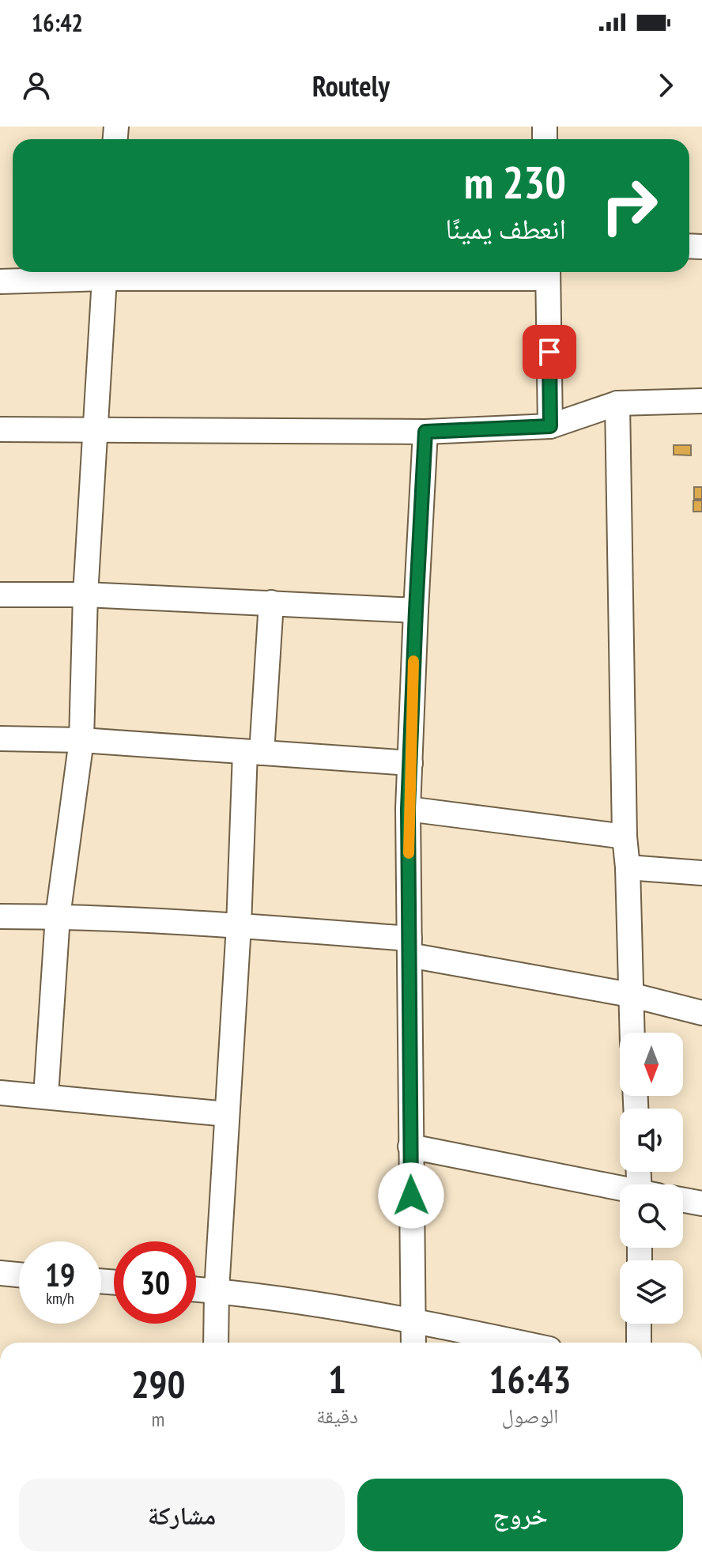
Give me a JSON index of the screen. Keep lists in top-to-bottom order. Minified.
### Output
{"north":"bottom","page":{"status":"16:42","header":"Routely","turn":["230 m","انعطف يمينًا"],"speed":"19 km/h","limit":"30","eta":["16:43","الوصول","1","دقيقة","290","m"],"buttons":["خروج","مشاركة"]}}
